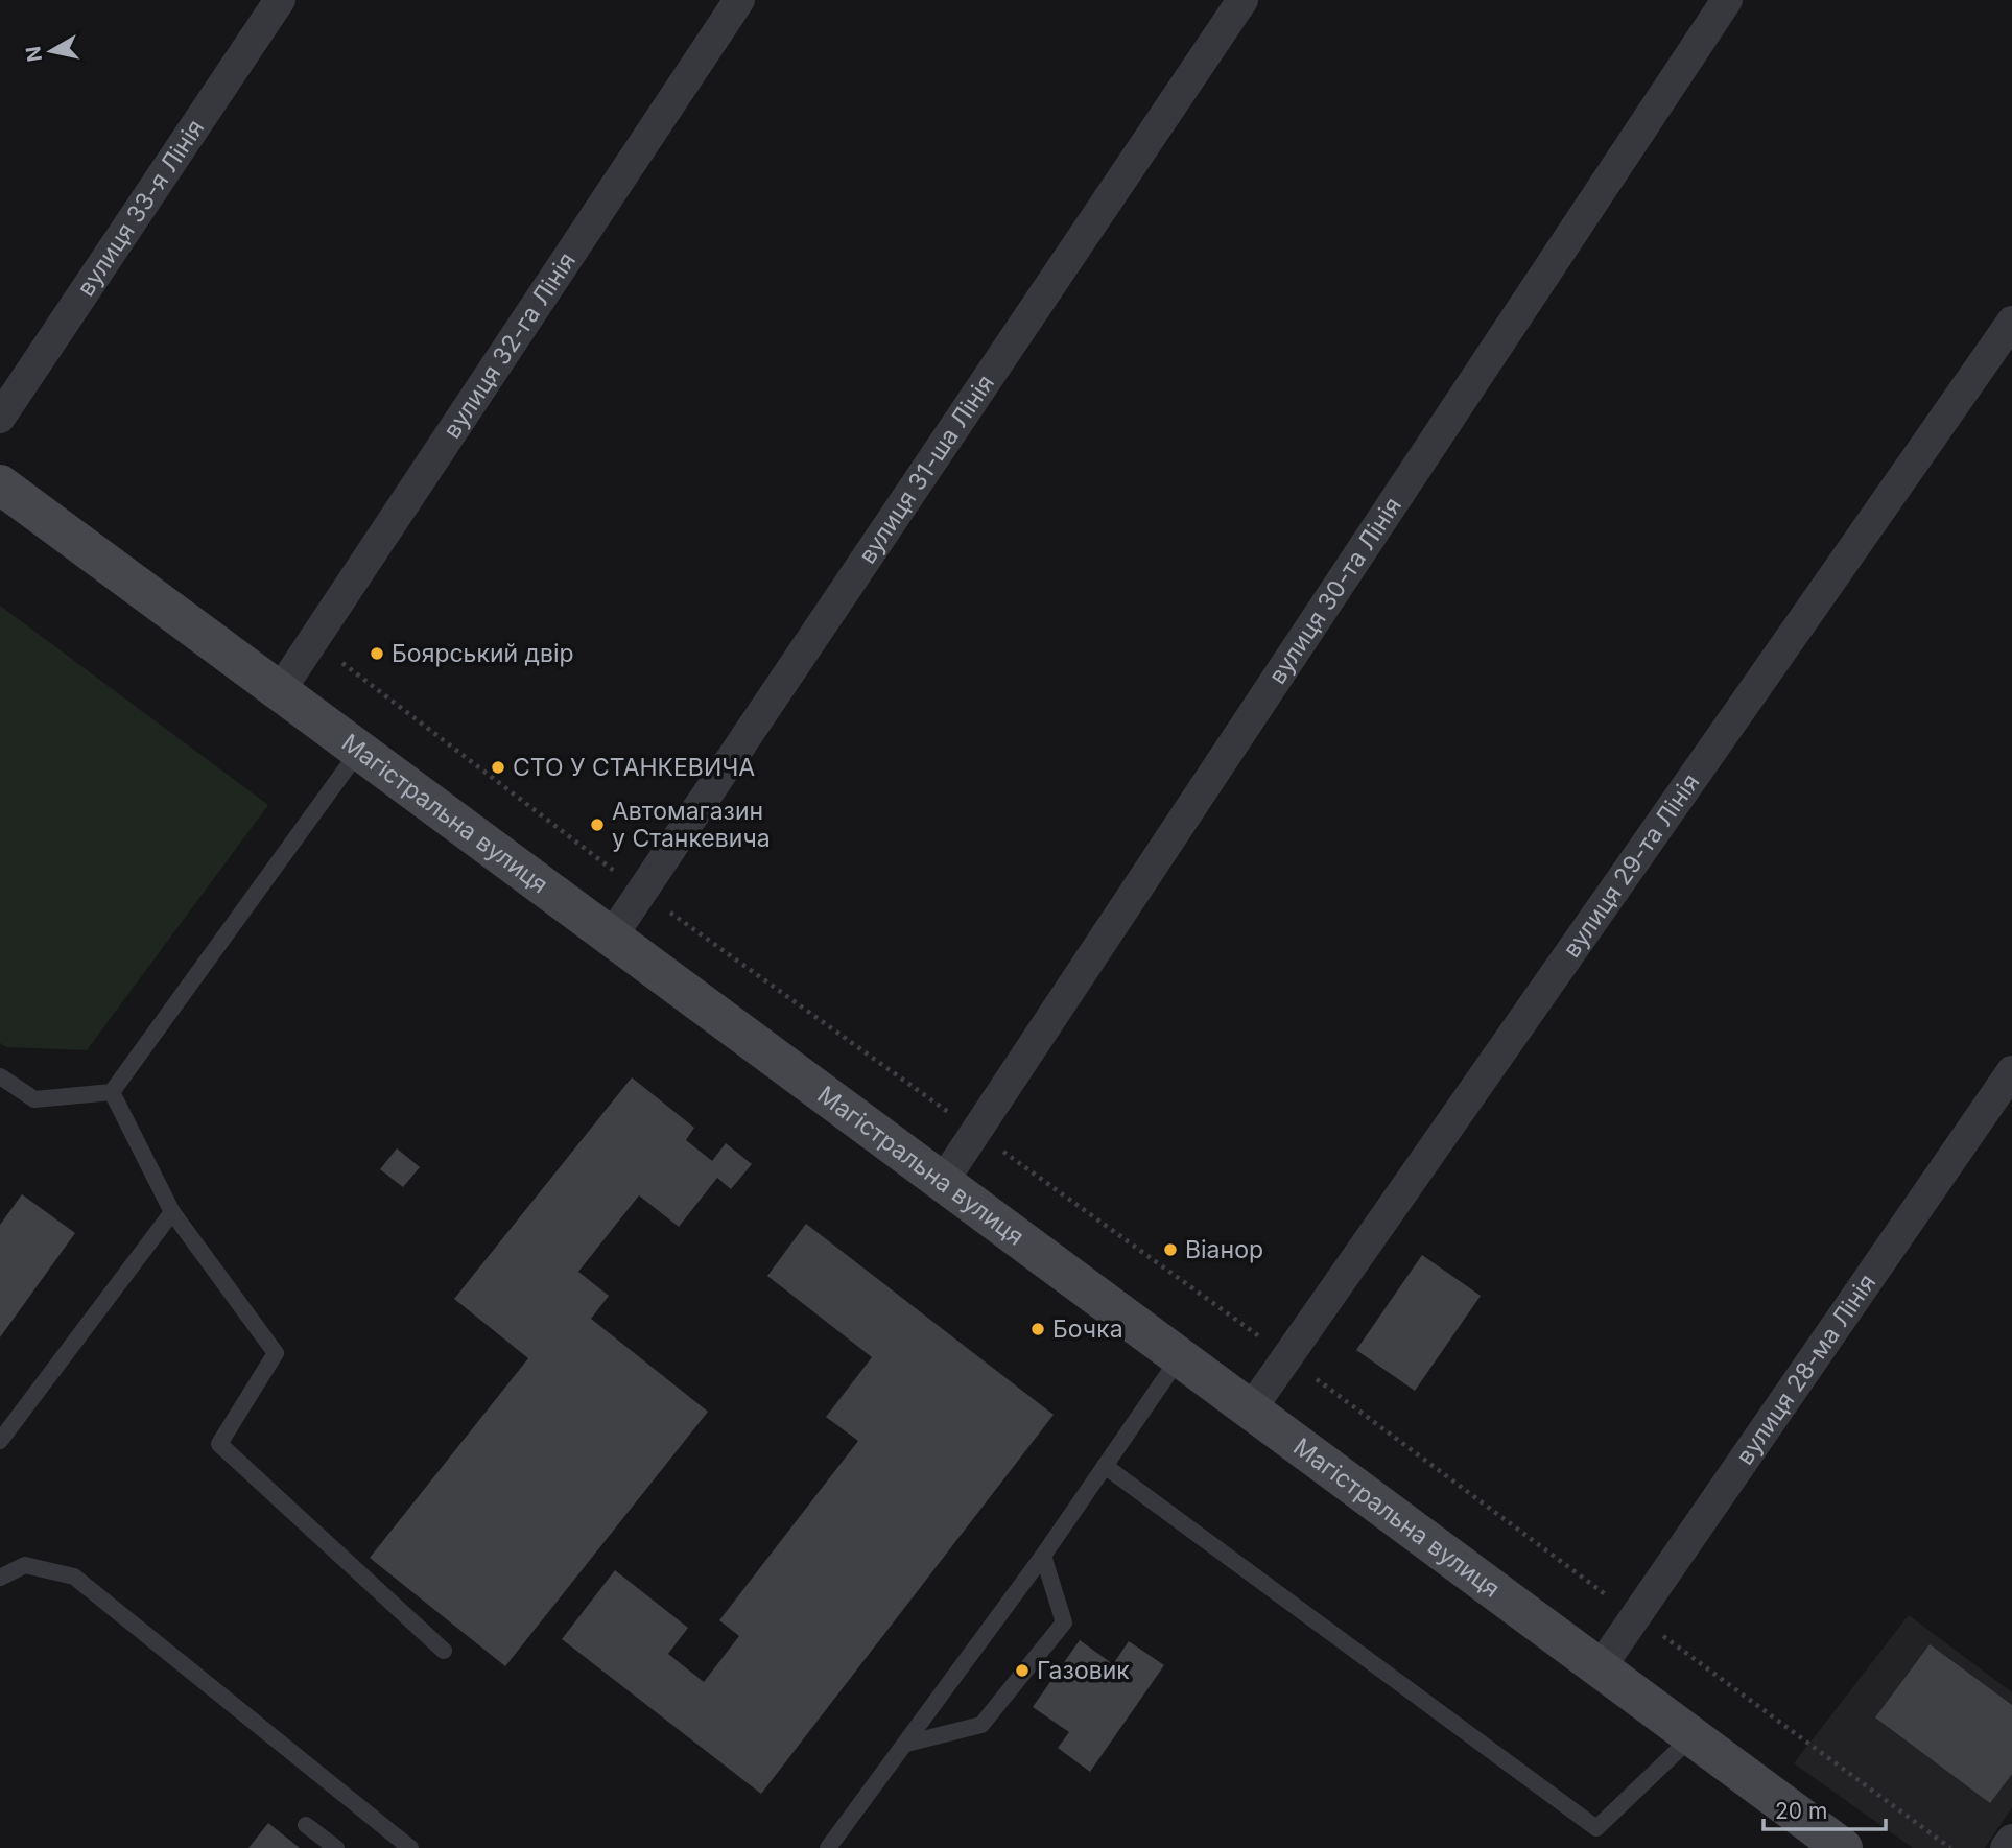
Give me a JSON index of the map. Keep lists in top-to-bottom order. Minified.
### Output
{"streets":{"main road":["Магістральна вулиця"],"street":["вулиця 33-я Лінія","вулиця 32-га Лінія","вулиця 31-ша Лінія","вулиця 30-та Лінія","вулиця 29-та Лінія","вулиця 28-ма Лінія"]},"crossings":[["вулиця 32-га Лінія","Магістральна вулиця"],["вулиця 31-ша Лінія","Магістральна вулиця"],["вулиця 30-та Лінія","Магістральна вулиця"],["Магістральна вулиця","вулиця 29-та Лінія"],["Магістральна вулиця","вулиця 28-ма Лінія"]],"places":["Боярський двір","СТО У СТАНКЕВИЧА","Автомагазин у Станкевича","Віанор","Бочка","Газовик"],"scale_bar":"20 m","north":"left"}
